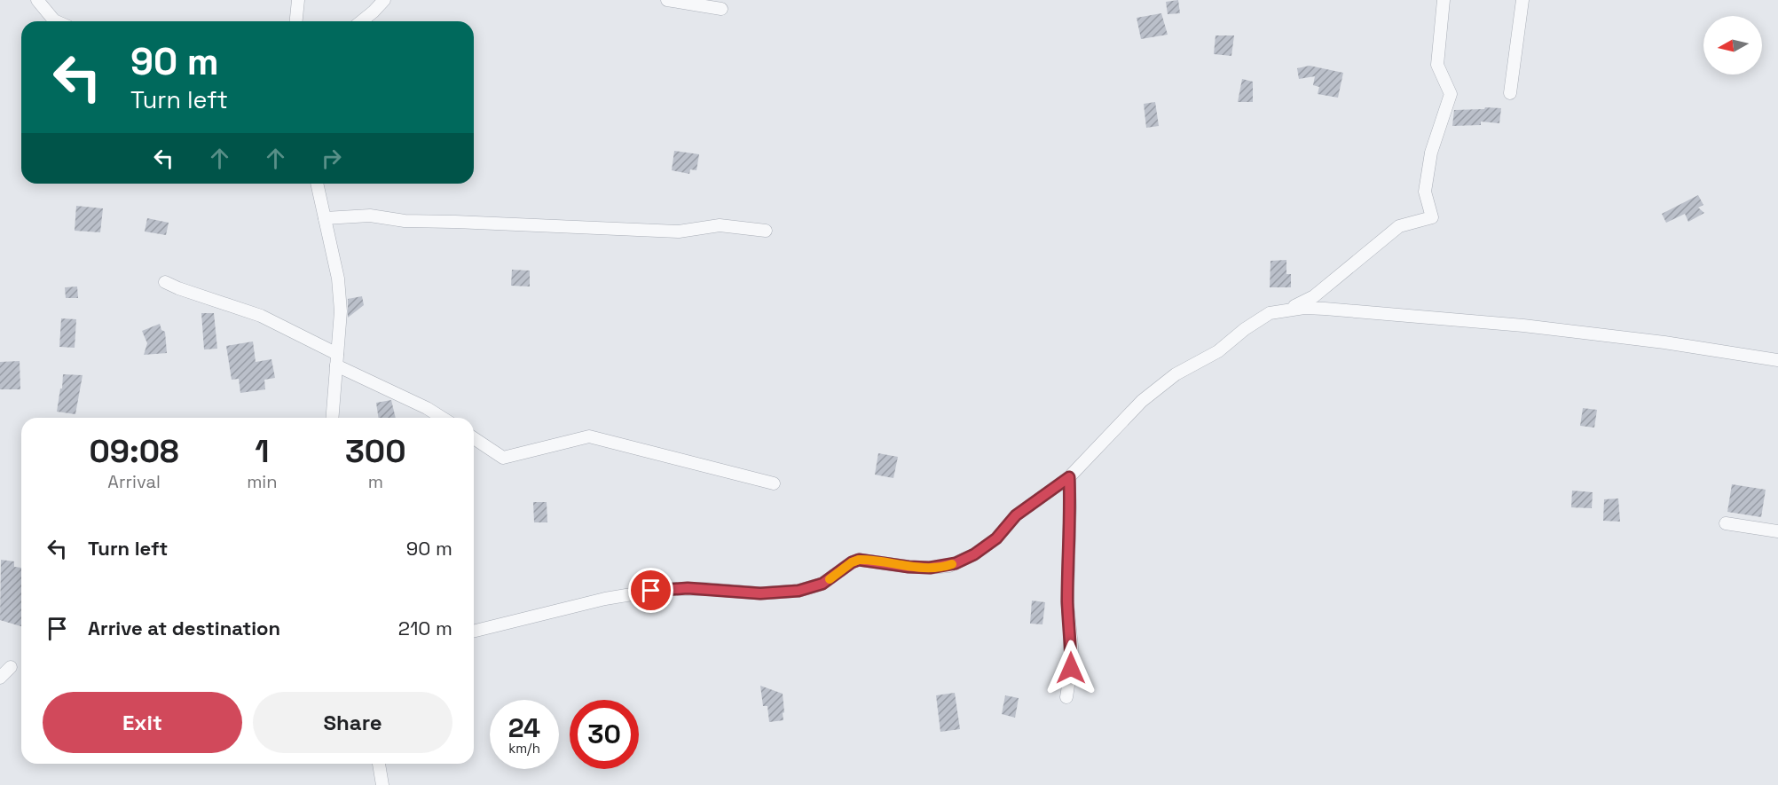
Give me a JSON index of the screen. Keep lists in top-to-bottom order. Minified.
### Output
{"north":"left","page":{"turn":["90 m","Turn left"],"eta":["09:08","Arrival","1","min","300","m"],"list":[{"name":"Turn left","value":"90 m"},{"name":"Arrive at destination","value":"210 m"}],"buttons":["Exit","Share"],"speed":"24 km/h","limit":"30"}}
